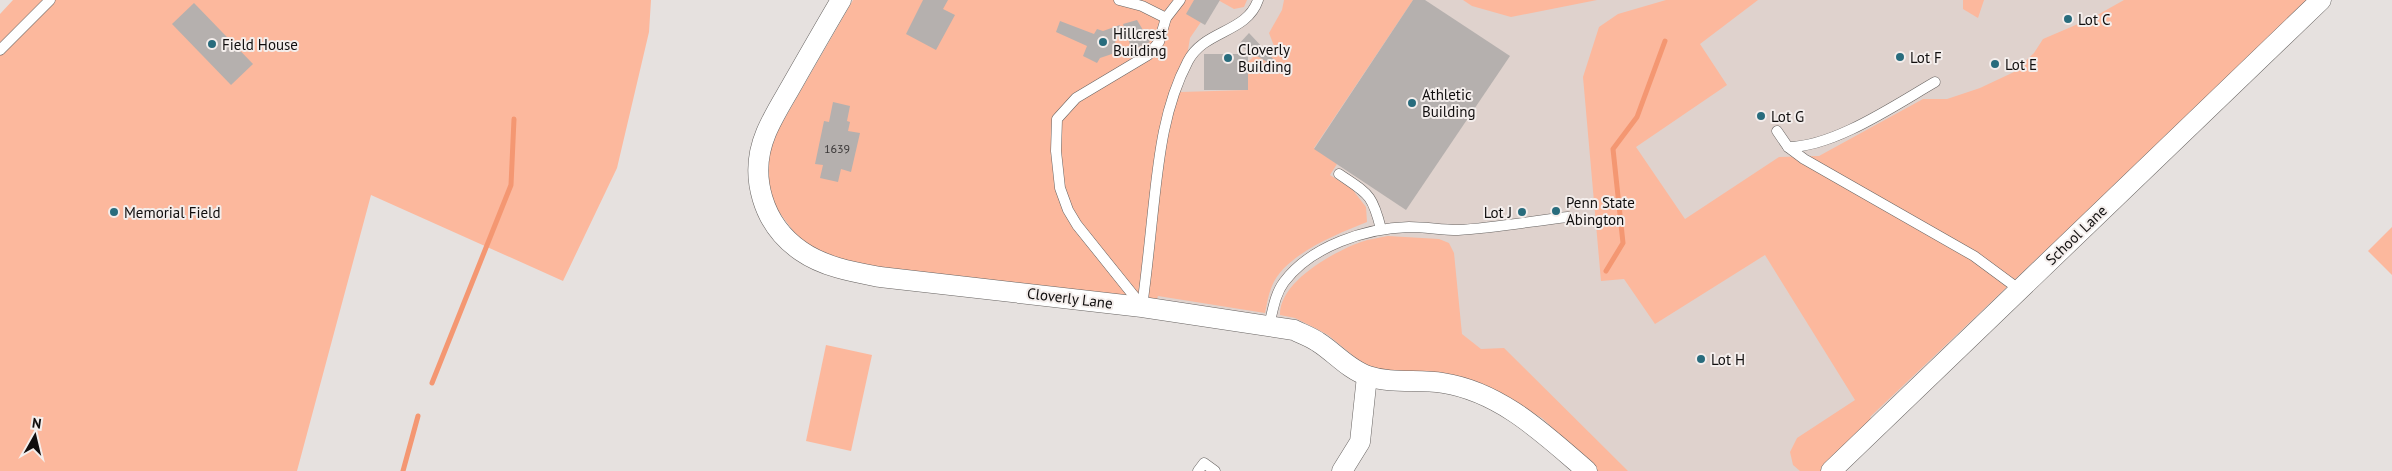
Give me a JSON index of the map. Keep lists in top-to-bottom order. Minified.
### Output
{"streets":{"street":["School Lane","Cloverly Lane"]},"places":["Lot C","Hillcrest Building","Field House","Lot F","Cloverly Building","Lot E","Athletic Building","Lot G","Penn State Abington","Memorial Field","Lot J","Lot H"],"house_numbers":["1639"],"north":"top"}
